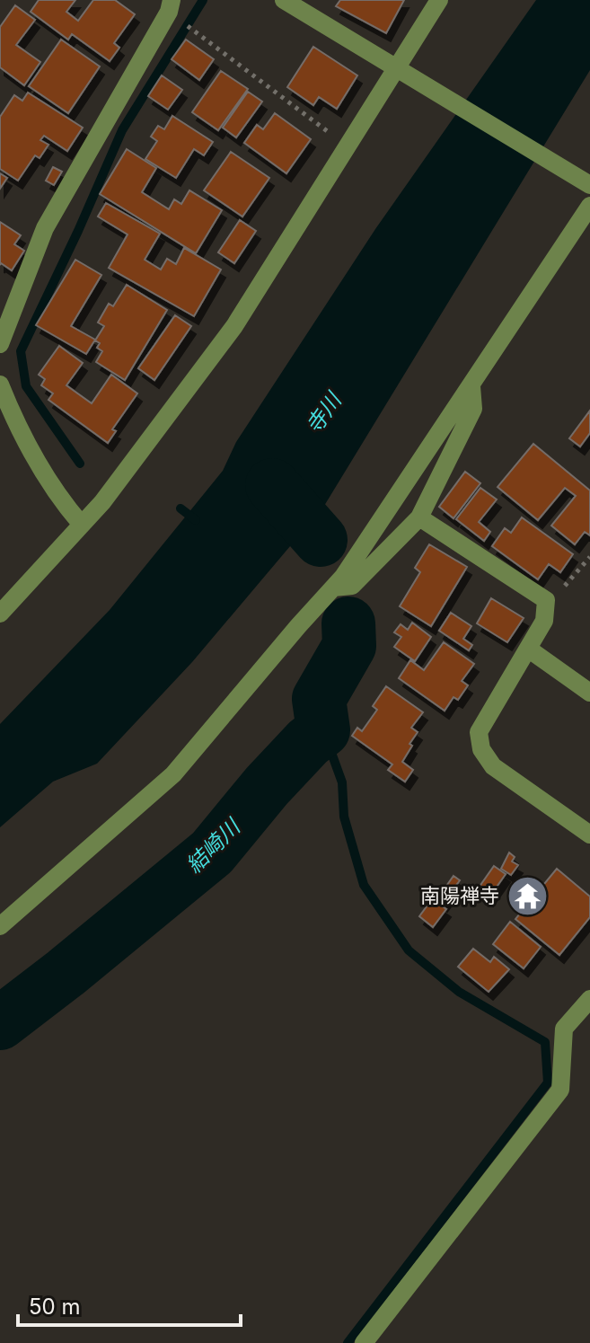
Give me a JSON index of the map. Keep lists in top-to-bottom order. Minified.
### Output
{"water":["寺川","結崎川"],"places":{"temple":["南陽禅寺"]},"scale_bar":"50 m"}
